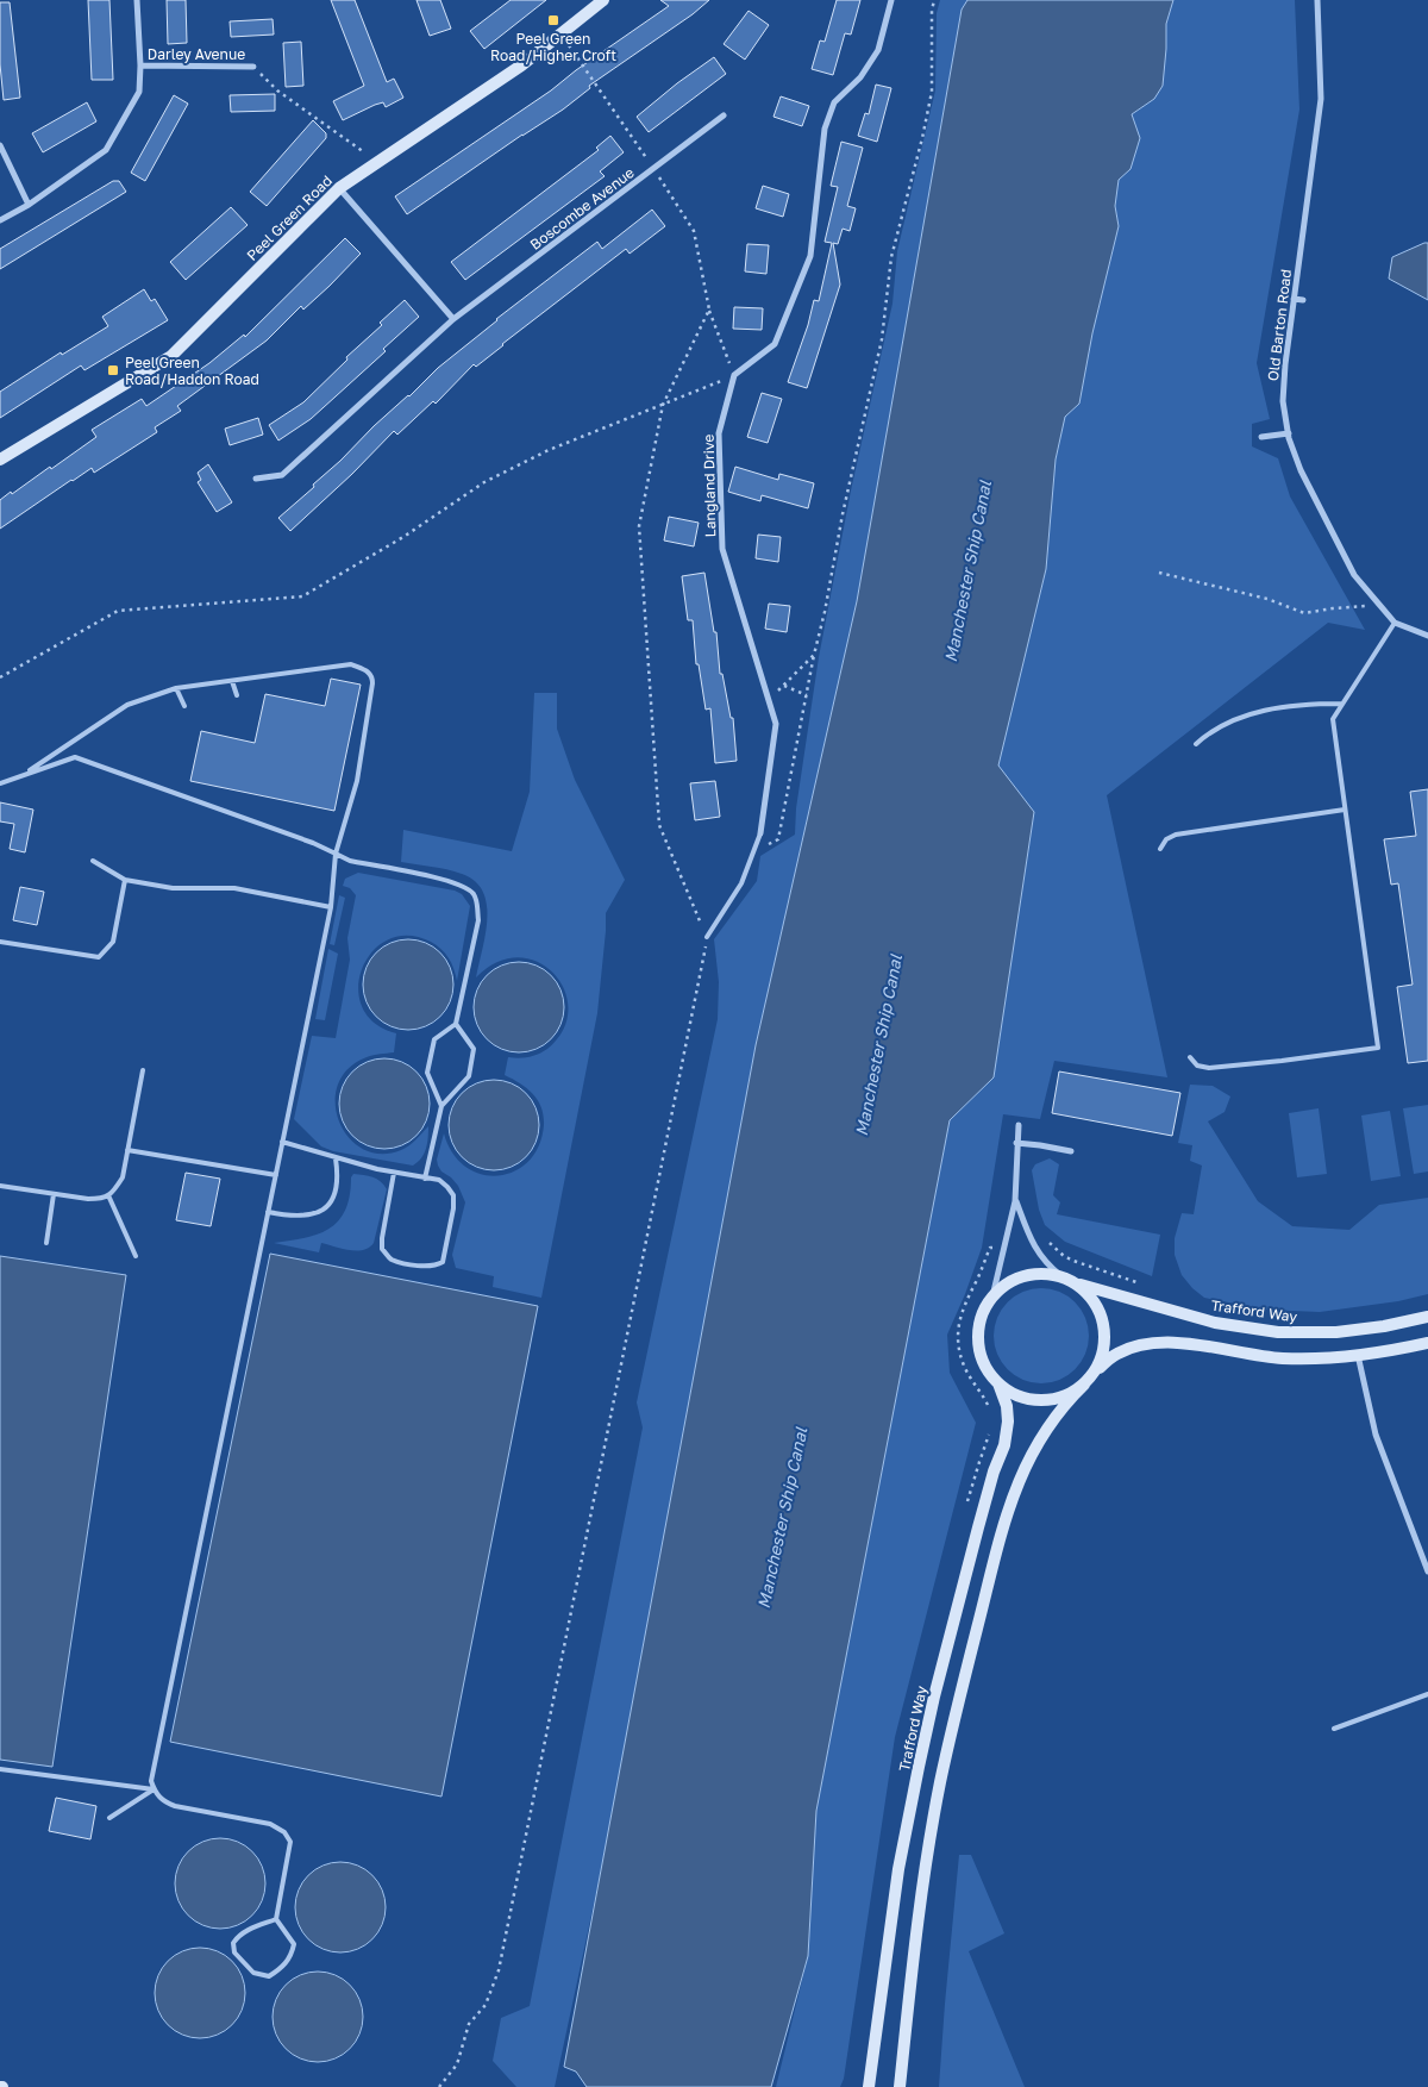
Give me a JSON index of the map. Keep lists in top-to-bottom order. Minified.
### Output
{"streets":{"street":["Darley Avenue","Boscombe Avenue","Peel Green Road","Old Barton Road","Langland Drive","Trafford Way"]},"water":["Manchester Ship Canal"],"places":{"transit":["Peel Green Road/Higher Croft","Peel Green Road/Haddon Road"]}}
